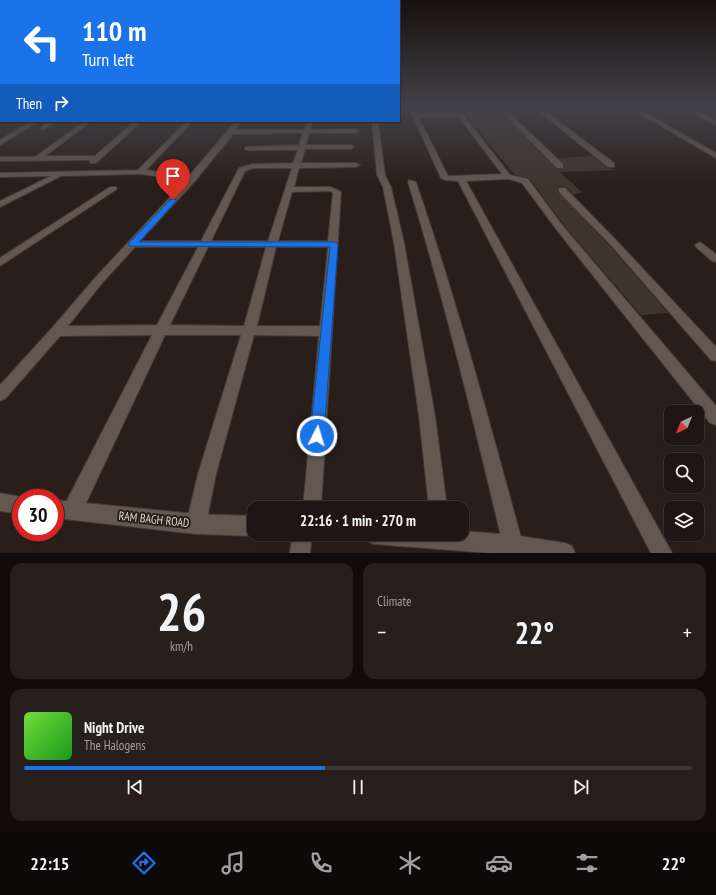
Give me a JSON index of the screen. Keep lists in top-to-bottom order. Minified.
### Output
{"streets":{"street":["RAM BAGH ROAD"]},"north":"bottom left","page":{"turn":["110 m","Turn left"],"then":"Then","limit":"30","trip":"22:16 · 1 min · 270 m","tile":[["26","km/h"],"Climate"],"heat":["−","22°","+"],"song":["Night Drive","The Halogens"],"tabs":["22:15","22°"]}}
